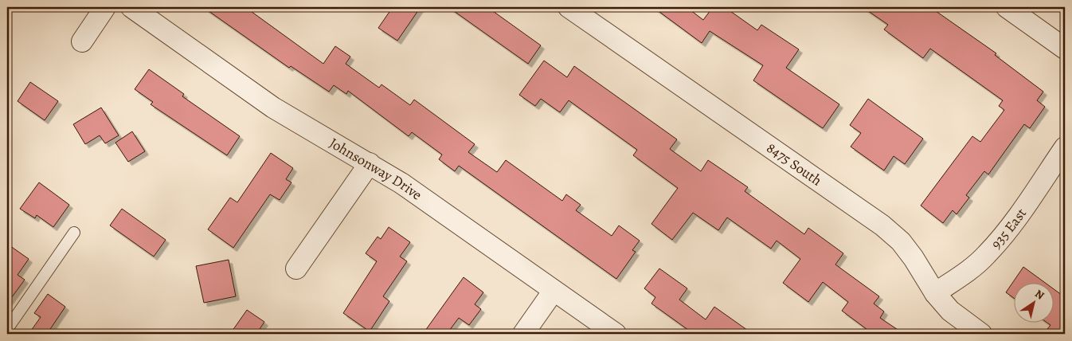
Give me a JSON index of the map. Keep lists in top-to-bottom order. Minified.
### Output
{"streets":{"street":["8475 South","Johnsonway Drive","935 East"]},"crossings":[["8475 South","935 East"]],"north":"top right"}
